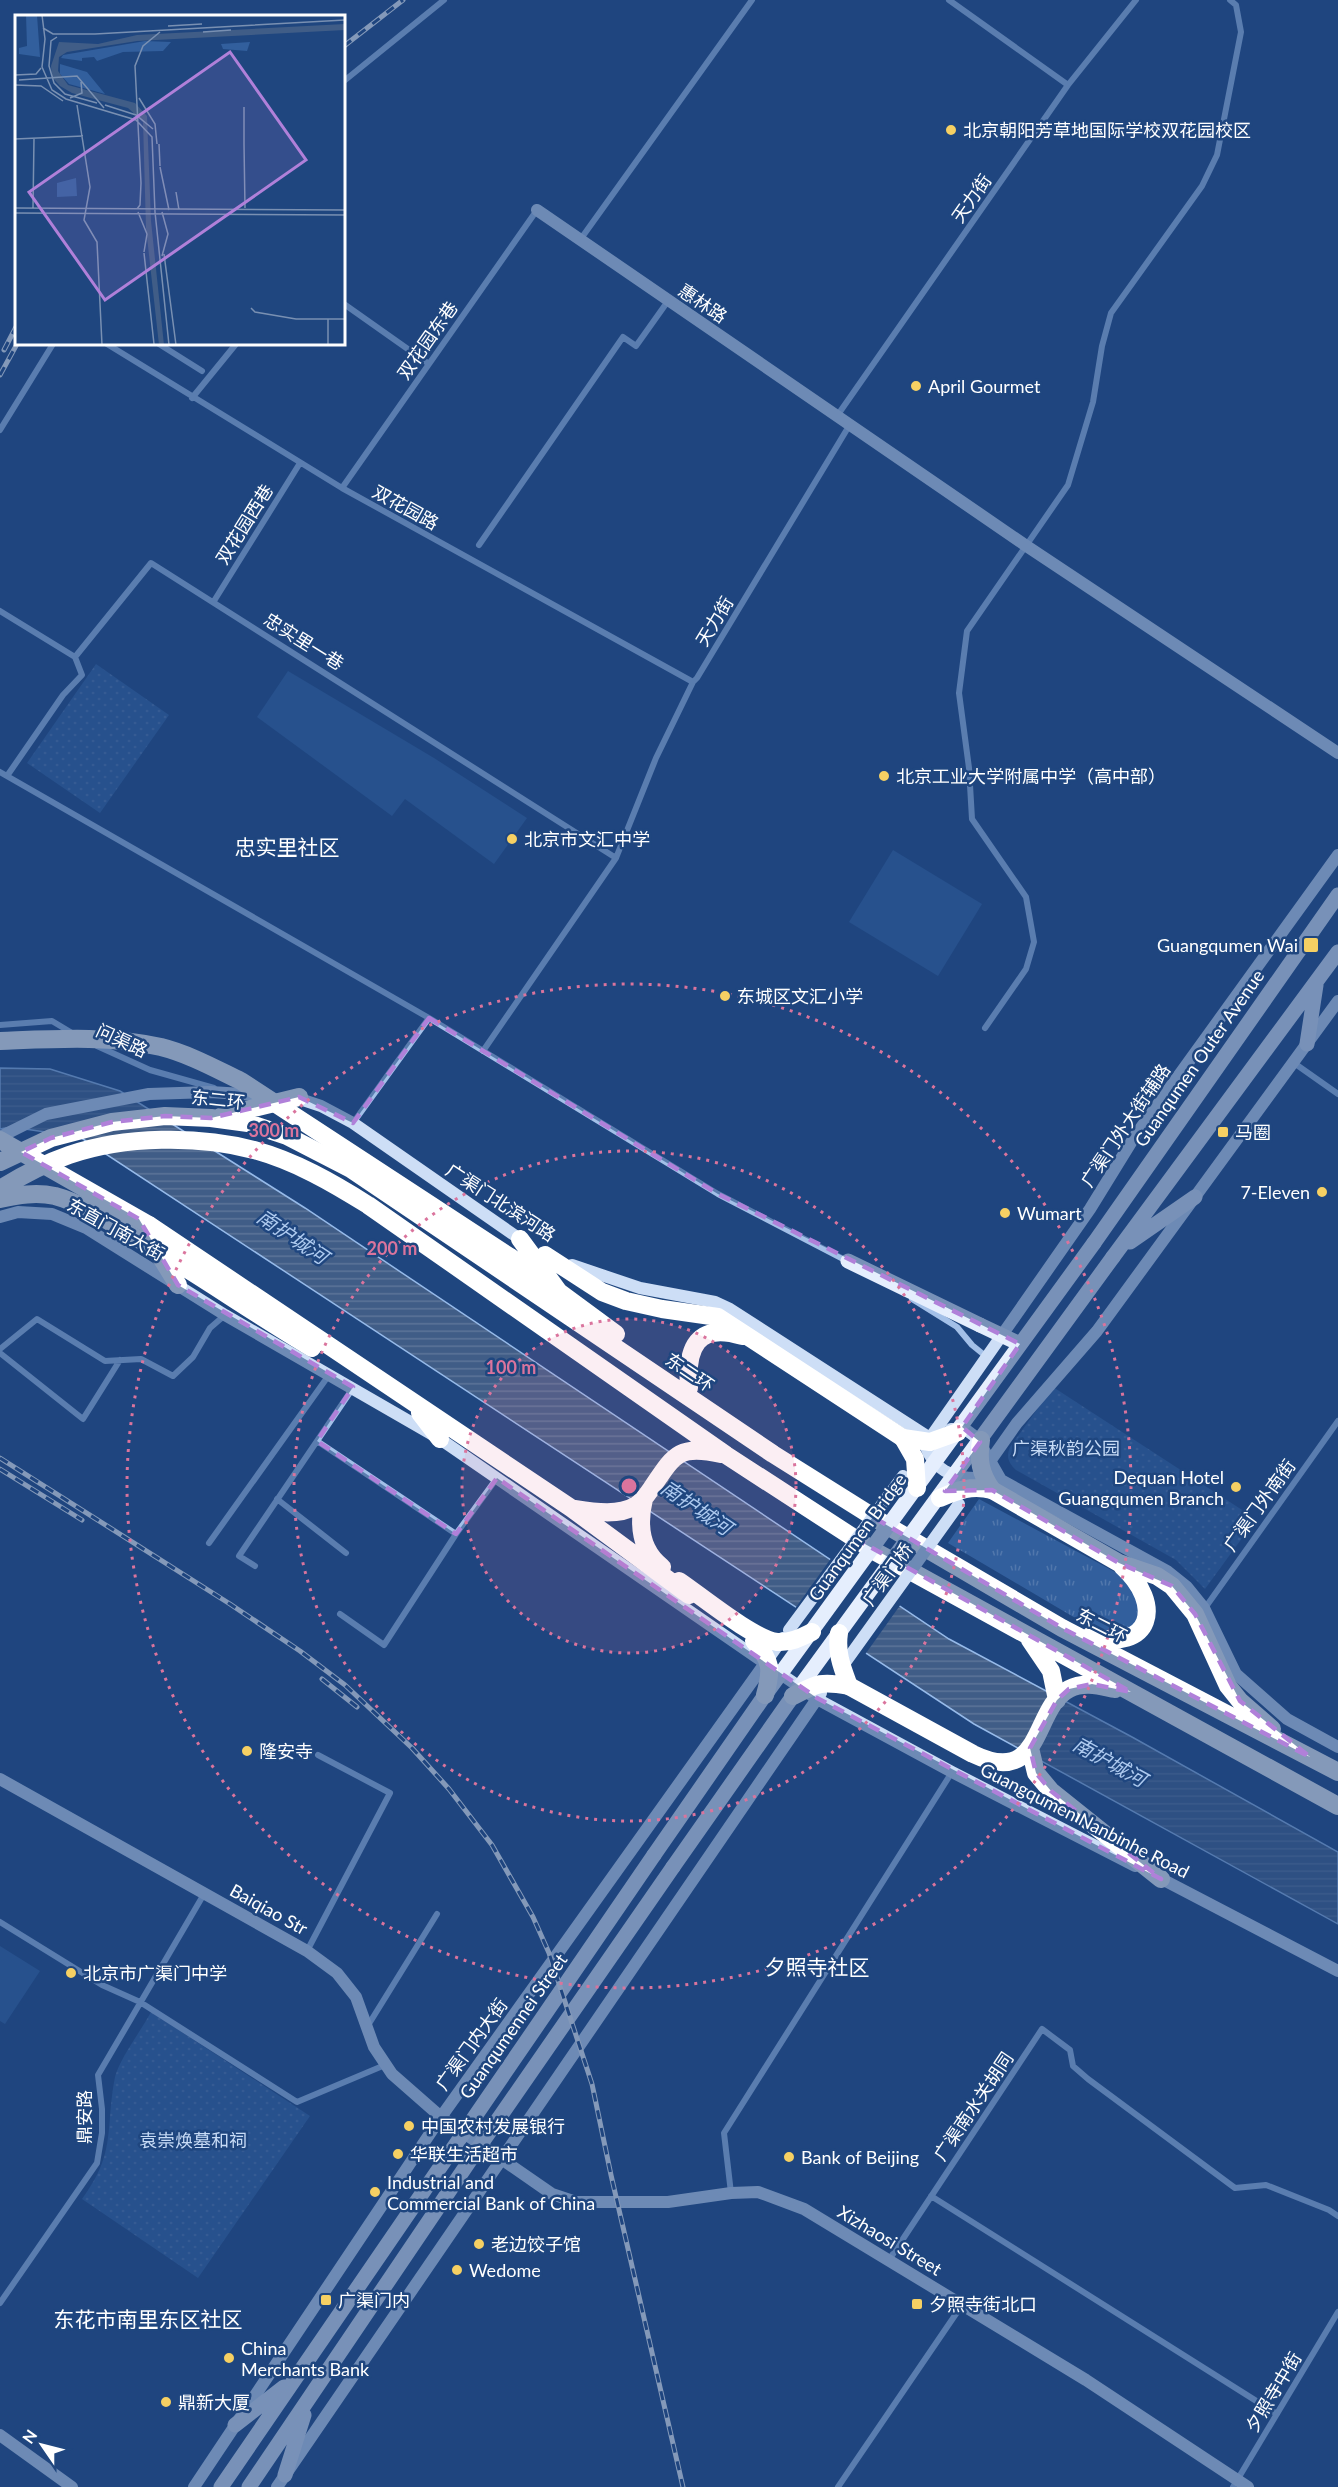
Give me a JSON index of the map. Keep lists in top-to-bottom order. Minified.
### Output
{"streets":{"highway":["东二环"],"main road":["Guanqumen Outer Avenue","Guanqumen Bridge","Guanqumennei Street"],"street":["天力街","惠林路","双花园东巷","双花园路","双花园西巷","忠实里一巷","问渠路","广渠门外大街辅路","广渠门北滨河路","东直门南大街","广渠门外南街","广渠门桥","Guangqumen Nanbinhe Road","Baiqiao Str","广渠门内大街","广渠南水关胡同","鼎安路","Xizhaosi Street","夕照寺中街"]},"crossings":[["天力街","惠林路"],["天力街","双花园路"],["天力街","忠实里一巷"],["惠林路","双花园东巷"],["双花园东巷","双花园路"],["双花园路","双花园西巷"],["双花园西巷","忠实里一巷"],["问渠路","广渠门北滨河路"],["Guanqumen Outer Avenue","Guanqumen Bridge"],["广渠门外大街辅路","广渠门北滨河路"],["广渠门外大街辅路","广渠门内大街"],["Guanqumen Bridge","Guanqumennei Street"],["广渠门桥","Guangqumen Nanbinhe Road"],["Guangqumen Nanbinhe Road","广渠门内大街"],["Baiqiao Str","Guanqumennei Street"],["Baiqiao Str","广渠门内大街"],["Baiqiao Str","鼎安路"],["Baiqiao Str","Xizhaosi Street"],["广渠南水关胡同","Xizhaosi Street"],["Xizhaosi Street","夕照寺中街"]],"districts":["忠实里社区","夕照寺社区","东花市南里东区社区"],"water":["南护城河"],"parks":["广渠秋韵公园","袁崇焕墓和祠"],"places":{"other":["北京朝阳芳草地国际学校双花园校区","April Gourmet","北京工业大学附属中学（高中部）","北京市文汇中学","东城区文汇小学","7-Eleven","Wumart","Dequan Hotel Guangqumen Branch","隆安寺","北京市广渠门中学","中国农村发展银行","华联生活超市","Bank of Beijing","Industrial and Commercial Bank of China","老边饺子馆","Wedome","China Merchants Bank","鼎新大厦"],"transit":["Guangqumen Wai","马圈","广渠门内","夕照寺街北口"]},"north":"top left","rings":["300 m","200 m","100 m"]}
